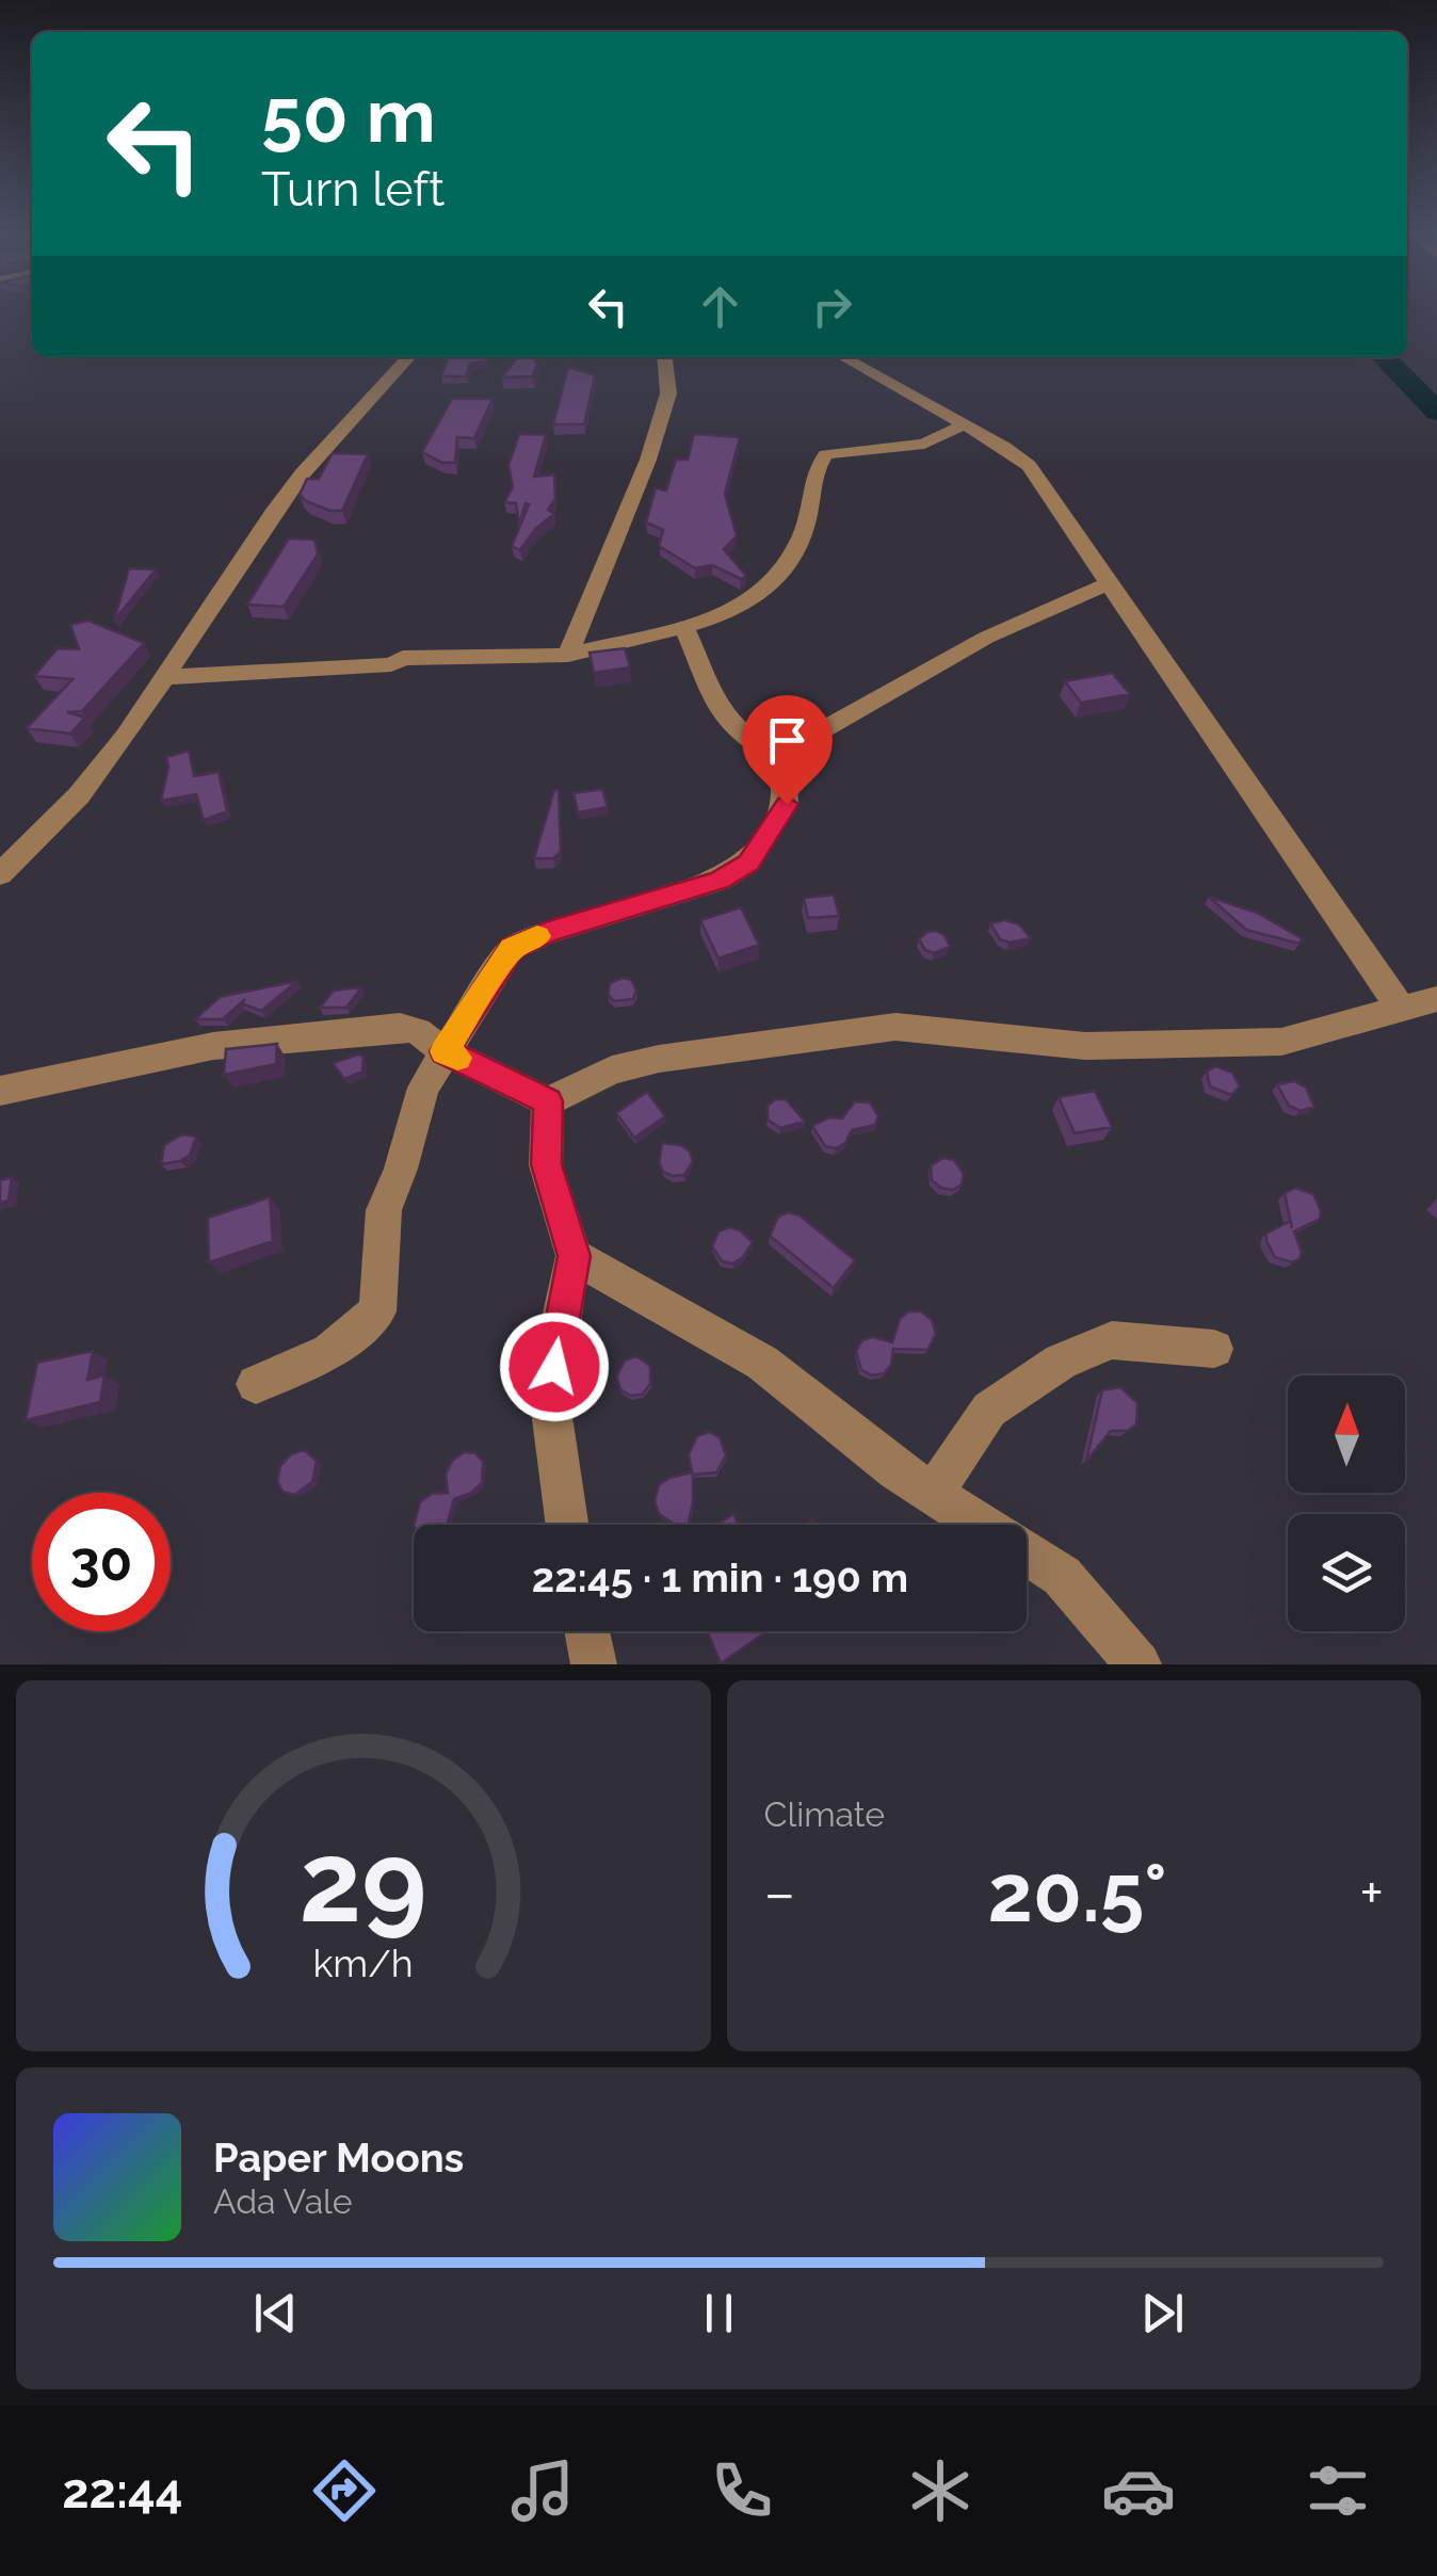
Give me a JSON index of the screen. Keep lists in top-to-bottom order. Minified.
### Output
{"north":"top","page":{"turn":["50 m","Turn left"],"limit":"30","trip":"22:45 · 1 min · 190 m","tile":"Climate","heat":["−","20.5°","+"],"song":["Paper Moons","Ada Vale"],"tabs":"22:44","gauge":["29","km/h"]}}
